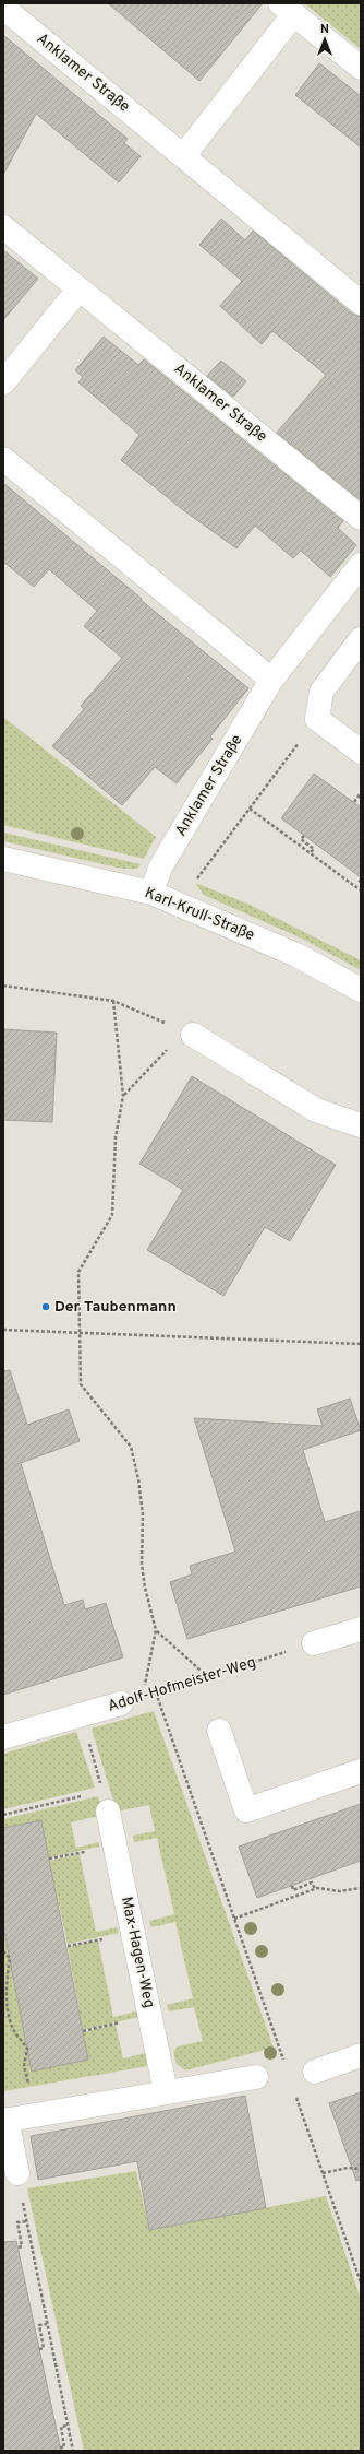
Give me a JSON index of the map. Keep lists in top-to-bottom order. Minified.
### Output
{"streets":{"street":["Anklamer Straße","Karl-Krull-Straße","Adolf-Hofmeister-Weg","Max-Hagen-Weg"]},"crossings":[["Anklamer Straße","Karl-Krull-Straße"]],"places":["Der Taubenmann"],"north":"top"}
